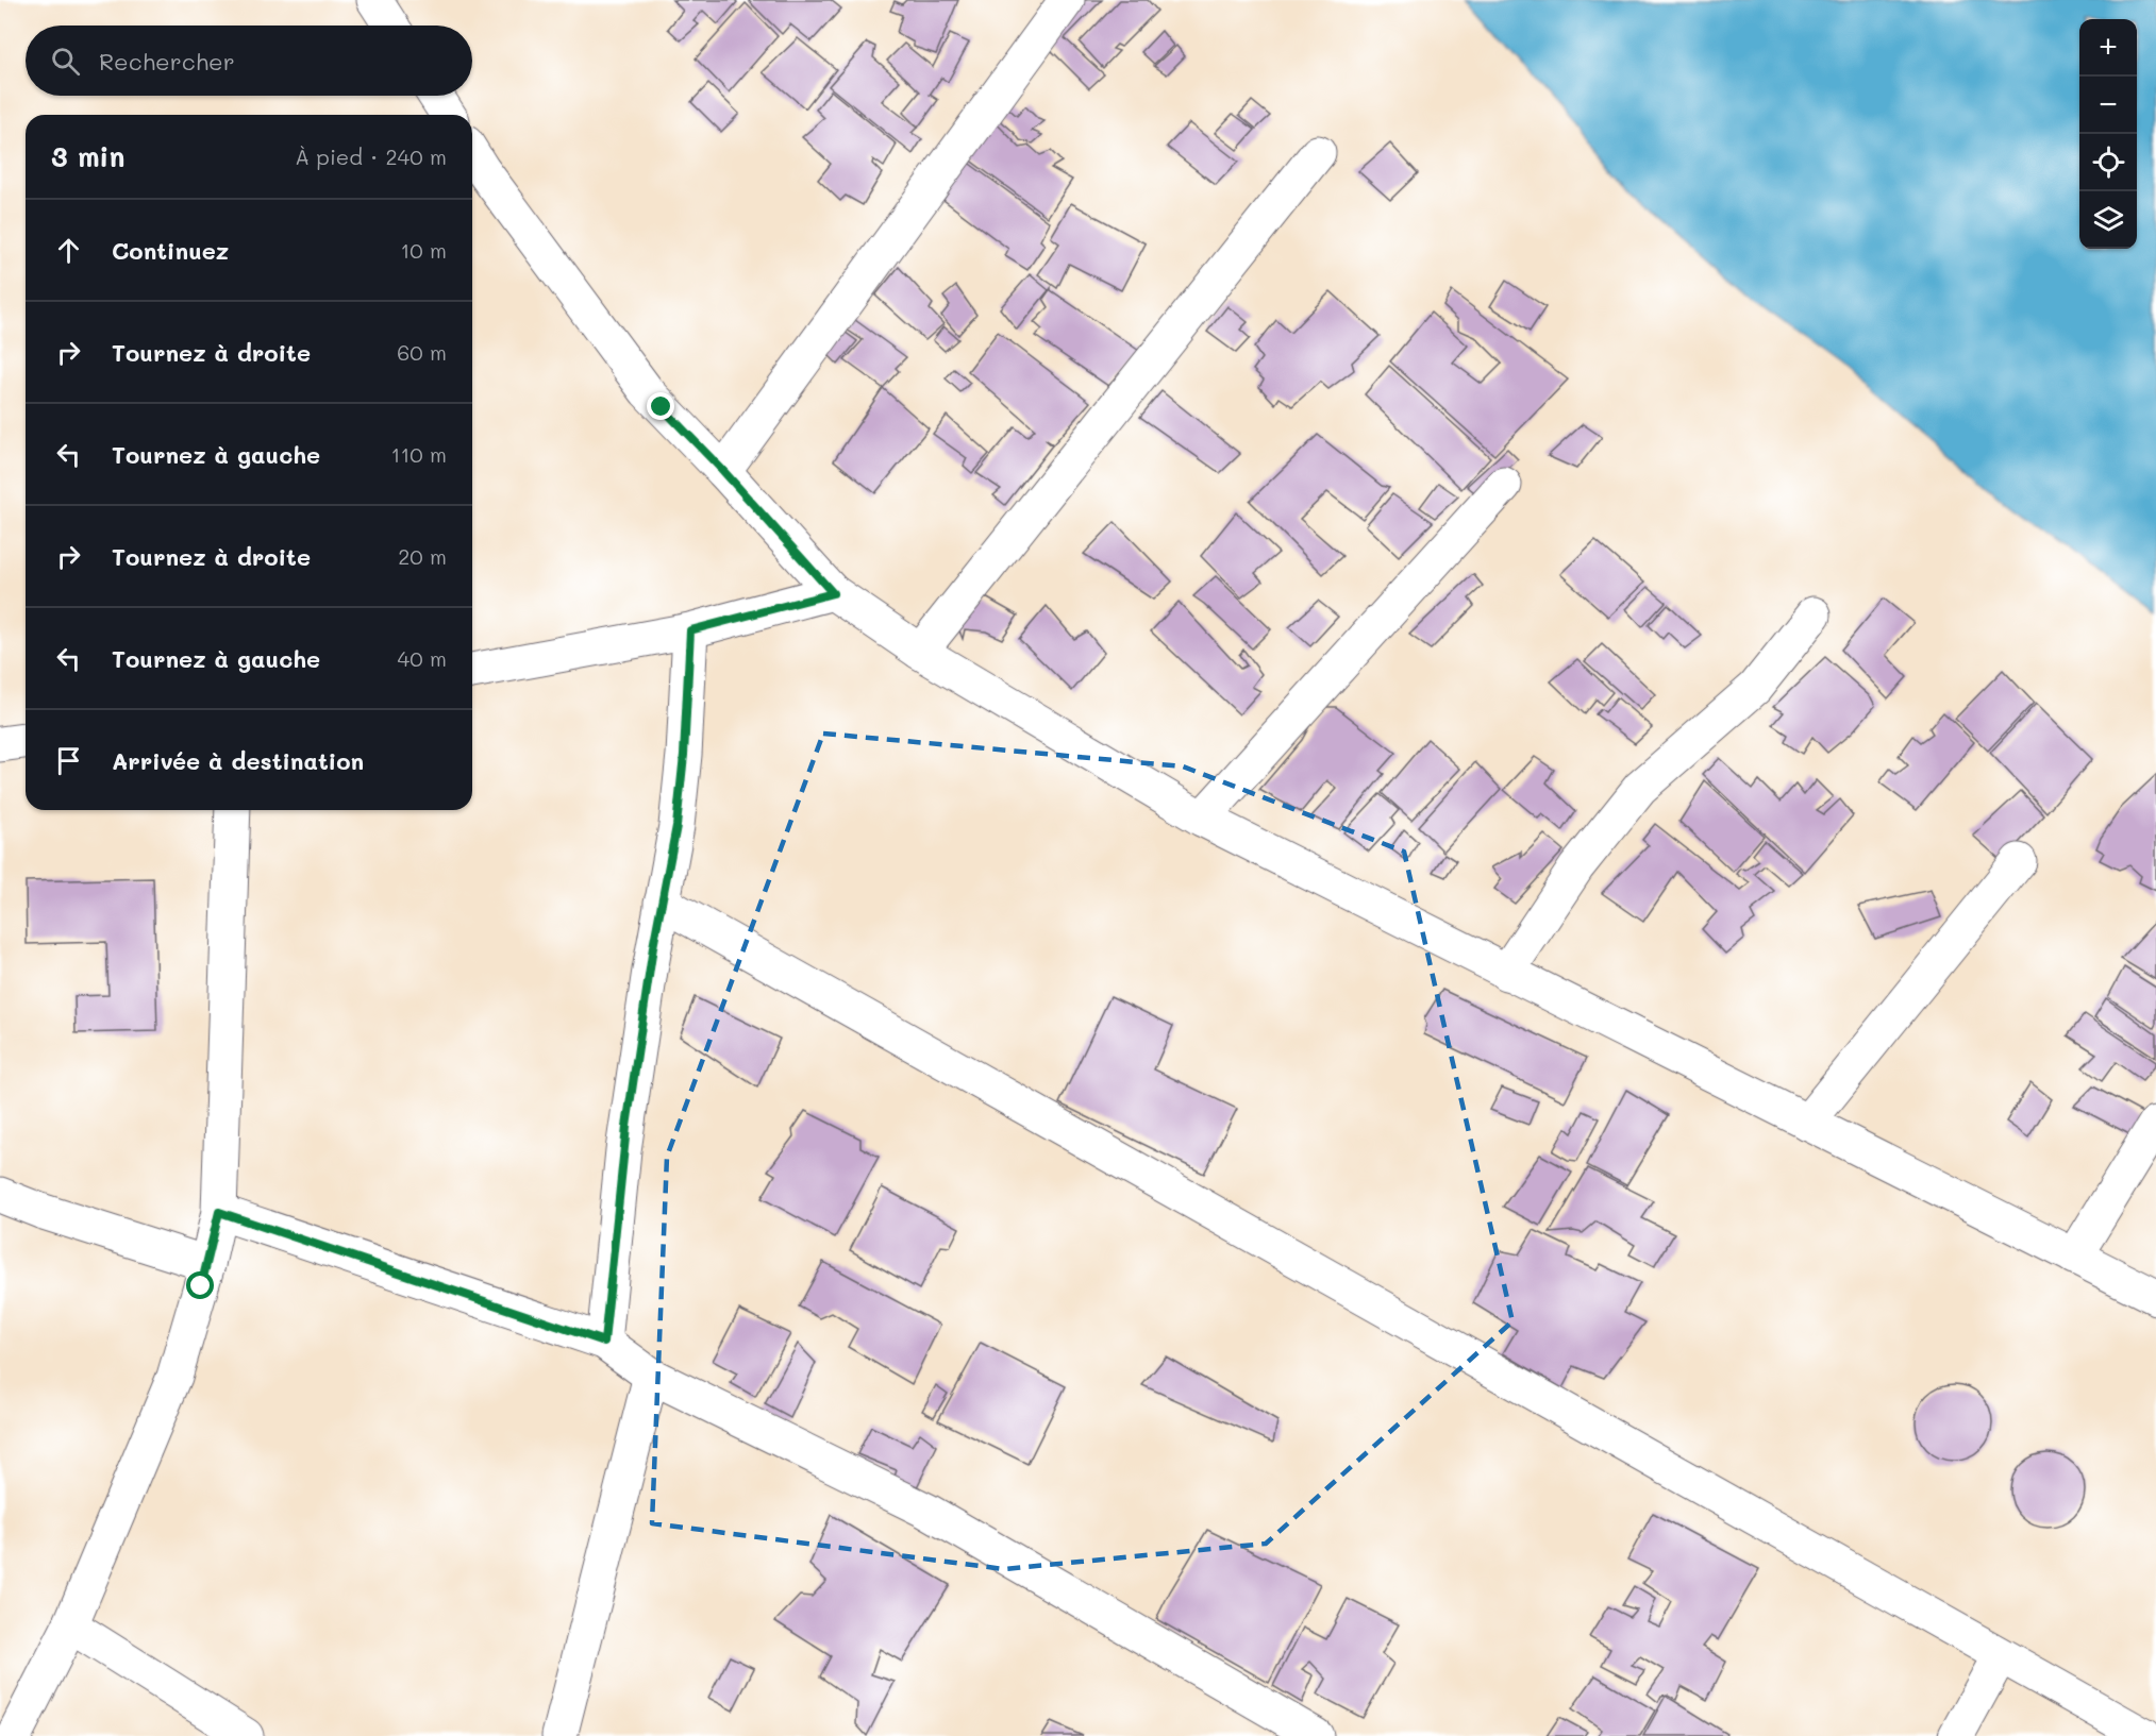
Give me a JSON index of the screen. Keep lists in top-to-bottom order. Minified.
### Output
{"page":{"map_buttons":["+","−"],"search":"Rechercher","heading":["3 min","À pied · 240 m"],"list":[["Continuez","10 m"],["Tournez à droite","60 m"],["Tournez à gauche","110 m"],["Tournez à droite","20 m"],["Tournez à gauche","40 m"],"Arrivée à destination"]}}
